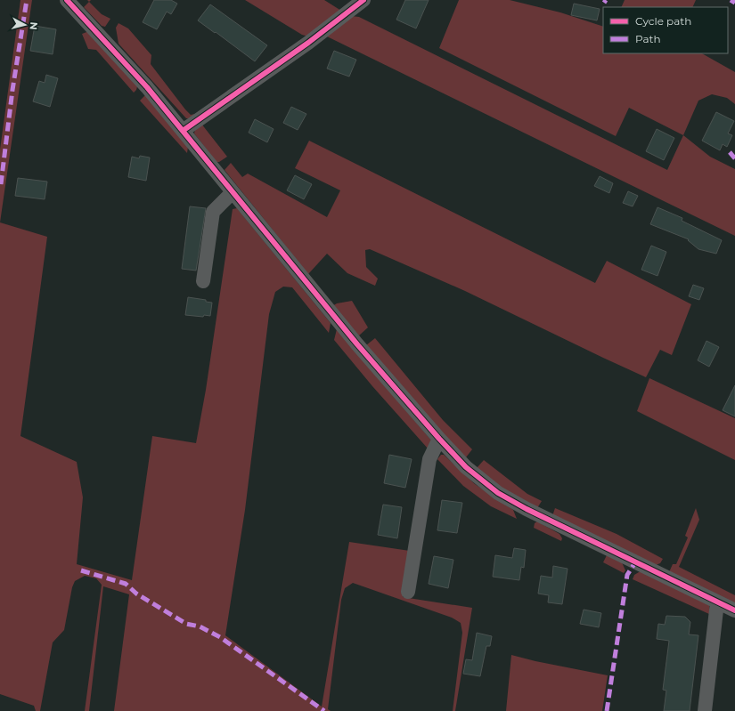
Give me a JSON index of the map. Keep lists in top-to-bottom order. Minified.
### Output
{"legend":["Cycle path","Path"],"north":"right"}
